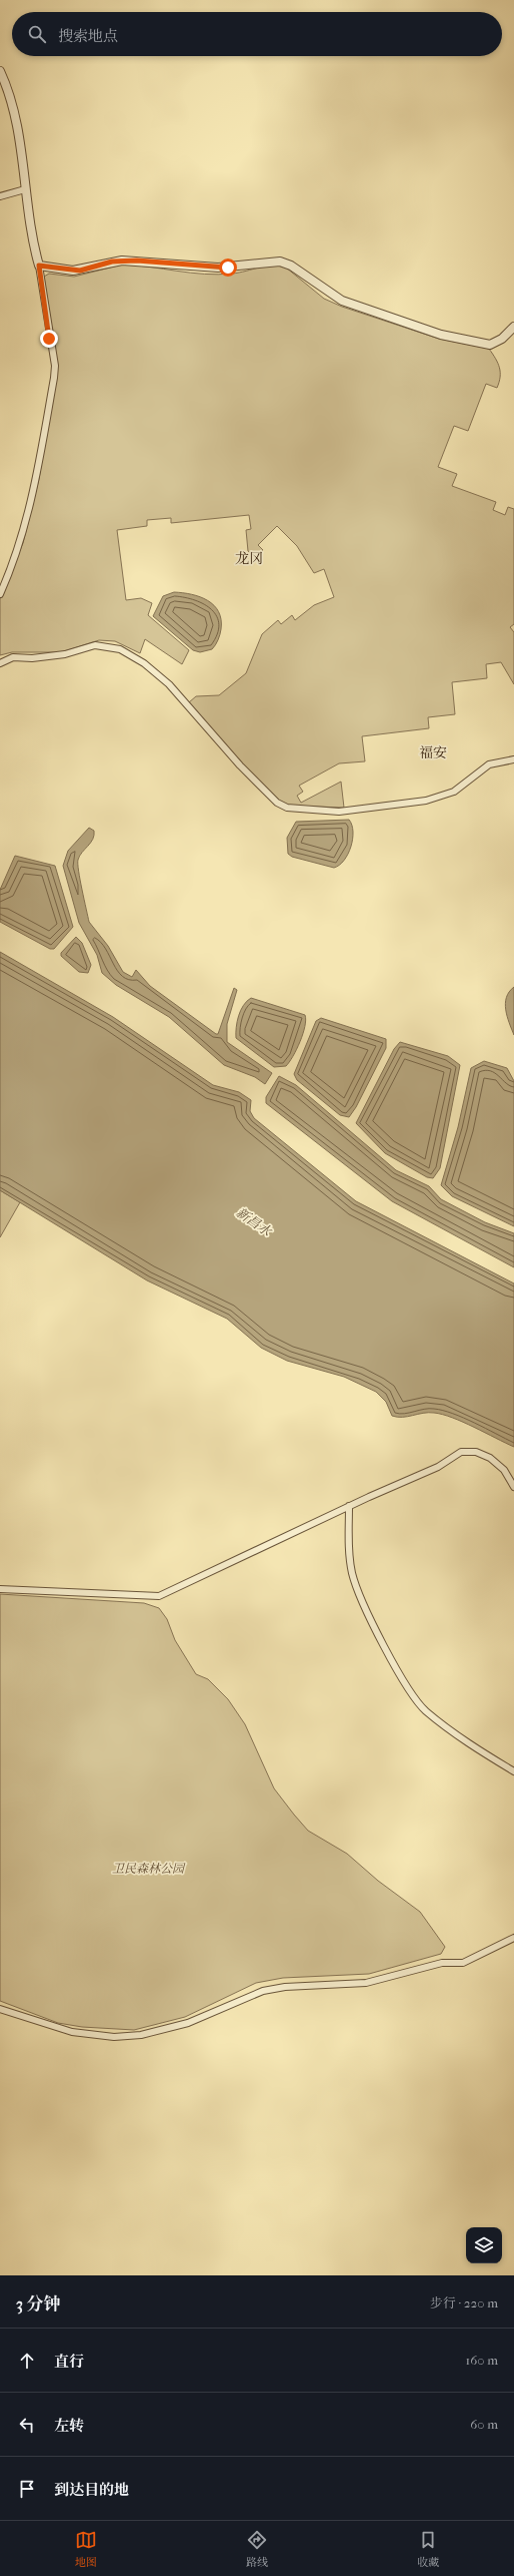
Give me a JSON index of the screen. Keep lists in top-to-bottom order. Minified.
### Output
{"districts":["龙冈","福安"],"water":["新昌水"],"parks":["卫民森林公园"],"page":{"search":"搜索地点","heading":["3 分钟","步行 · 220 m"],"list":[["直行","160 m"],["左转","60 m"],"到达目的地"],"nav":["地图","路线","收藏"]}}
